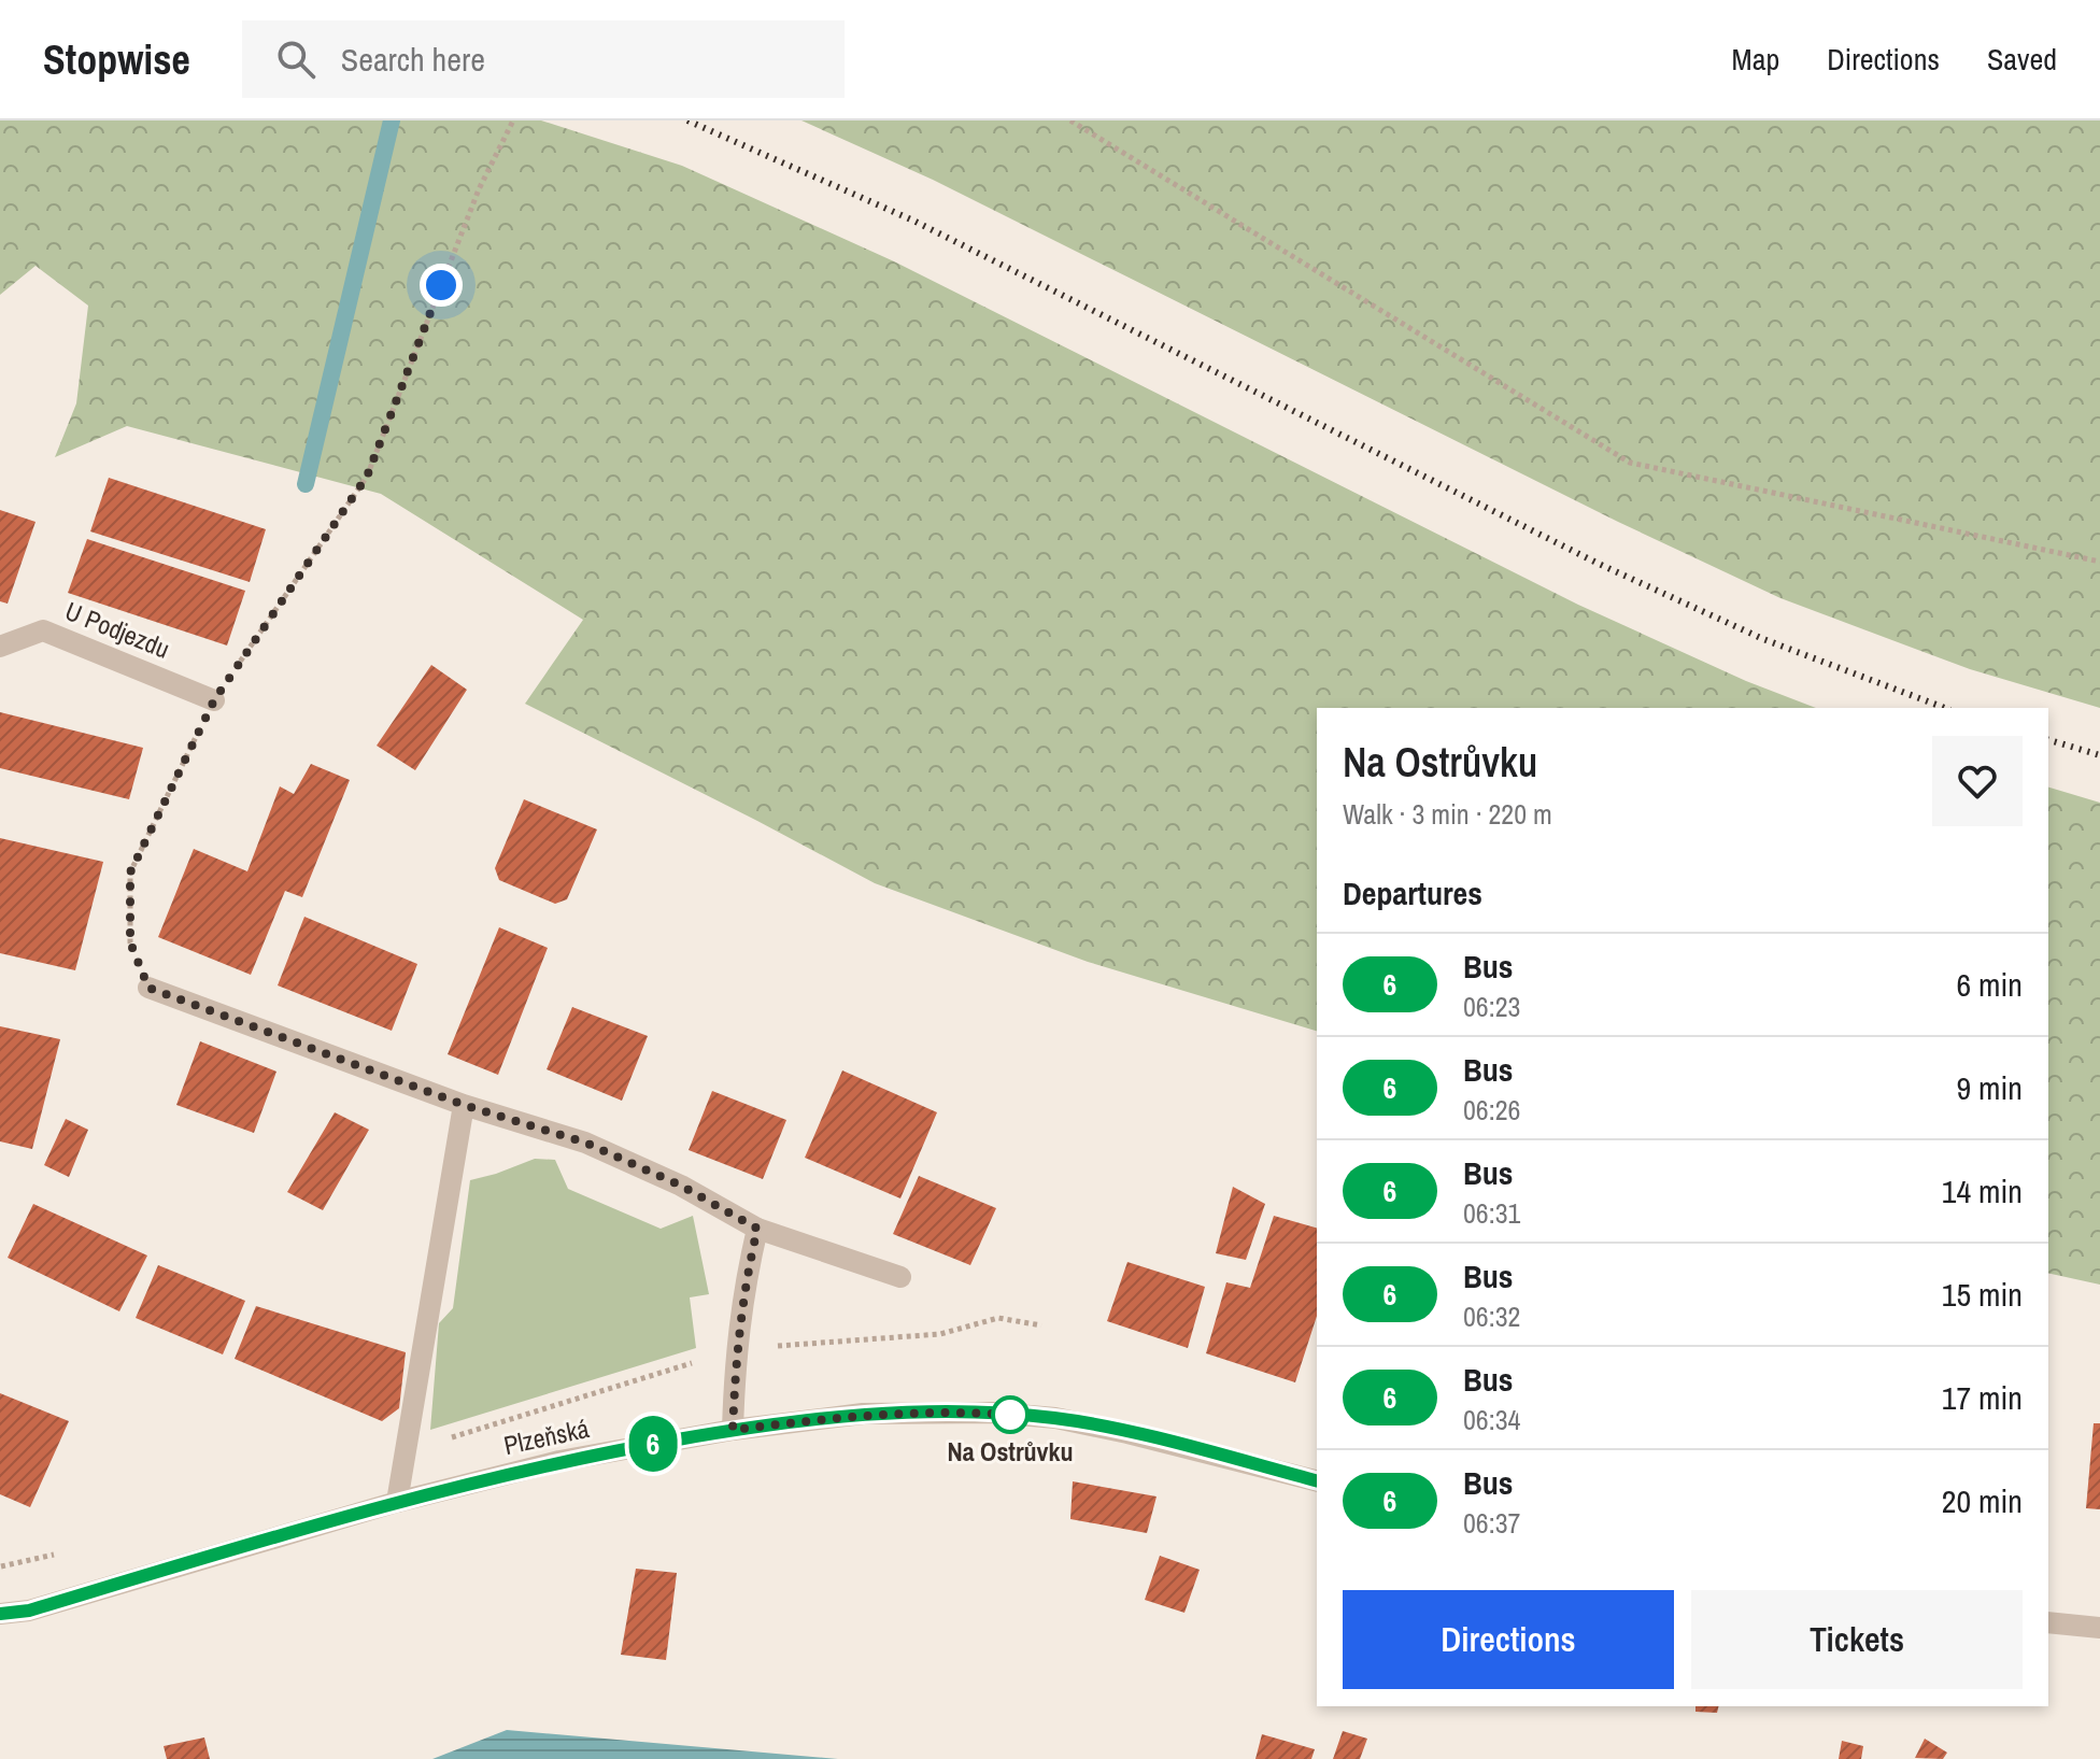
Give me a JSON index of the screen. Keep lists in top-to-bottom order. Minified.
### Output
{"streets":{"street":["U Podjezdu","Plzeňská"]},"places":["Na Ostrůvku"],"lines":["bus line 6"],"page":{"header":"Stopwise","search":"Search here","nav":["Map","Directions","Saved"],"on_map":"6","heading":[["Na Ostrůvku","Walk · 3 min · 220 m"],"Departures"],"list":[{"mark":"6","name":"Bus","note":"06:23","value":"6 min"},{"mark":"6","name":"Bus","note":"06:26","value":"9 min"},{"mark":"6","name":"Bus","note":"06:31","value":"14 min"},{"mark":"6","name":"Bus","note":"06:32","value":"15 min"},{"mark":"6","name":"Bus","note":"06:34","value":"17 min"},{"mark":"6","name":"Bus","note":"06:37","value":"20 min"}],"buttons":["Directions","Tickets"]}}
